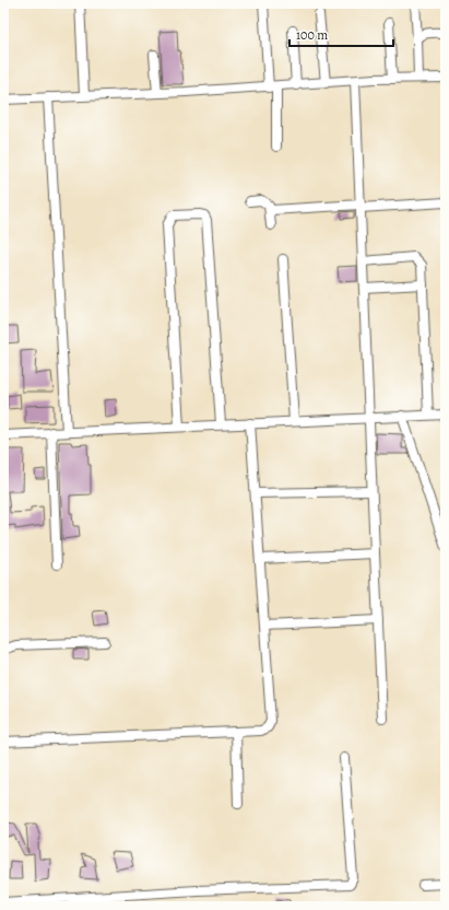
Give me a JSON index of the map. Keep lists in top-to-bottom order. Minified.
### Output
{"scale_bar":"100 m"}
